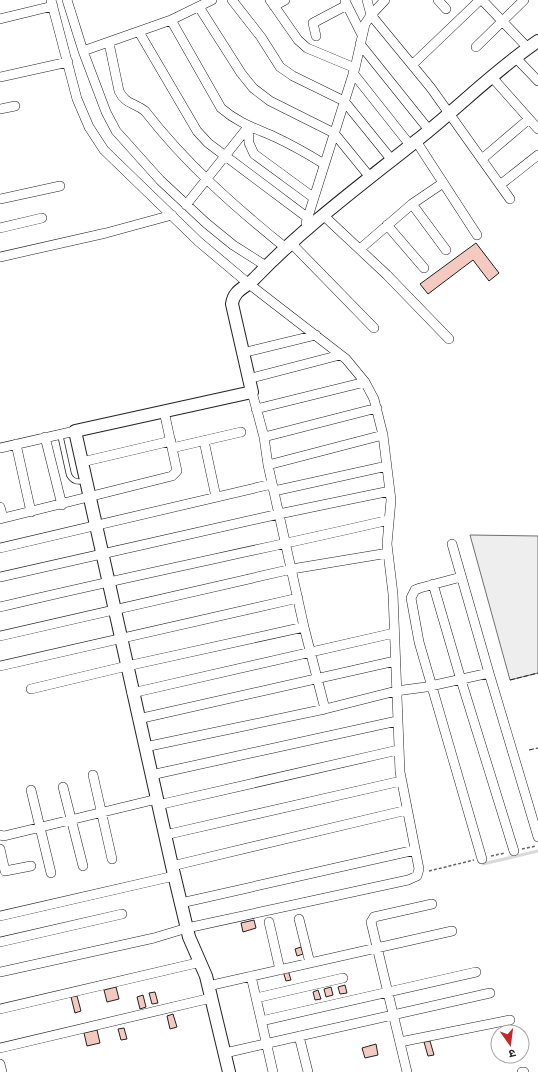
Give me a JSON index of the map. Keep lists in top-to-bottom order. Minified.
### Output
{"north":"bottom"}
